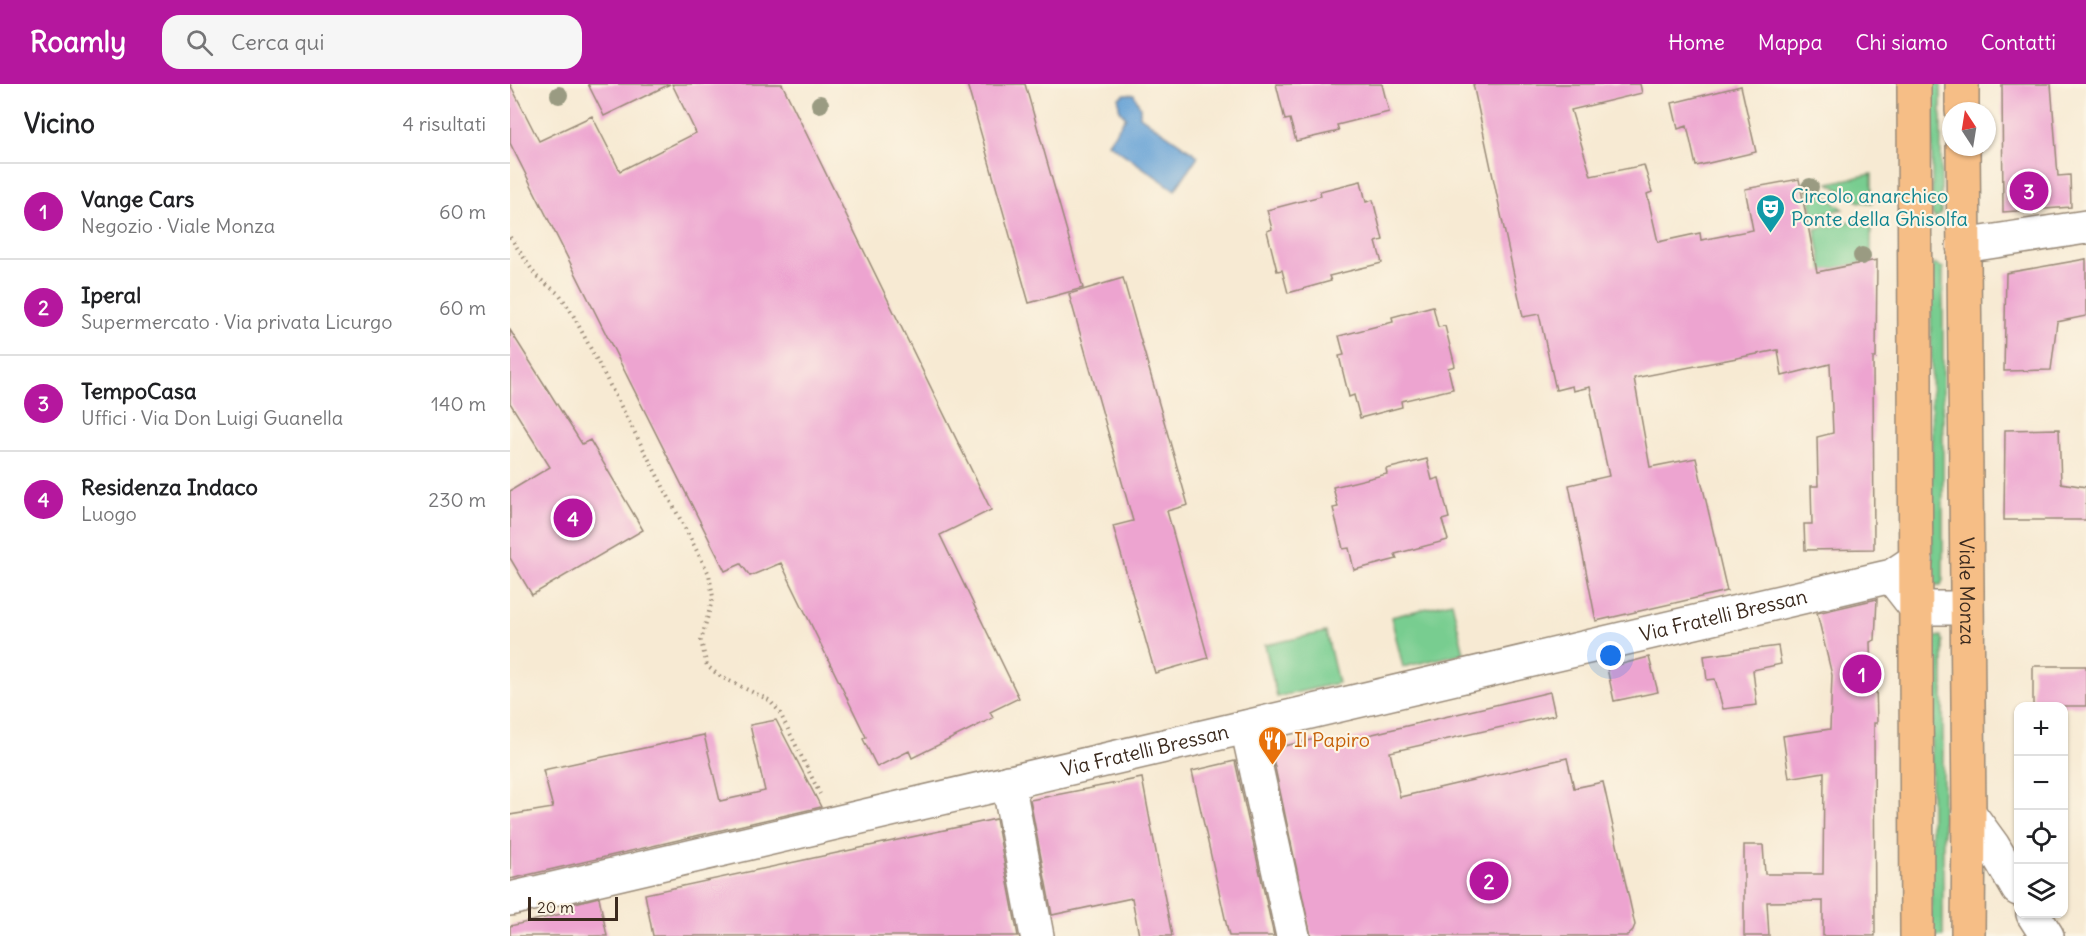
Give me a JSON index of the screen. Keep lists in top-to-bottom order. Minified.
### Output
{"streets":{"main road":["Viale Monza"],"street":["Via Fratelli Bressan"]},"places":{"theatre":["Circolo anarchico Ponte della Ghisolfa"],"restaurant":["Il Papiro"]},"scale_bar":"20 m","north":"top","page":{"header":"Roamly","search":"Cerca qui","nav":["Home","Mappa","Chi siamo","Contatti"],"heading":["Vicino","4 risultati"],"list":[{"mark":"1","name":"Vange Cars","note":"Negozio · Viale Monza","value":"60 m"},{"mark":"2","name":"Iperal","note":"Supermercato · Via privata Licurgo","value":"60 m"},{"mark":"3","name":"TempoCasa","note":"Uffici · Via Don Luigi Guanella","value":"140 m"},{"mark":"4","name":"Residenza Indaco","note":"Luogo","value":"230 m"}],"pins":["3","4","1","2"],"map_buttons":["+","−"],"scale":"20 m"}}
